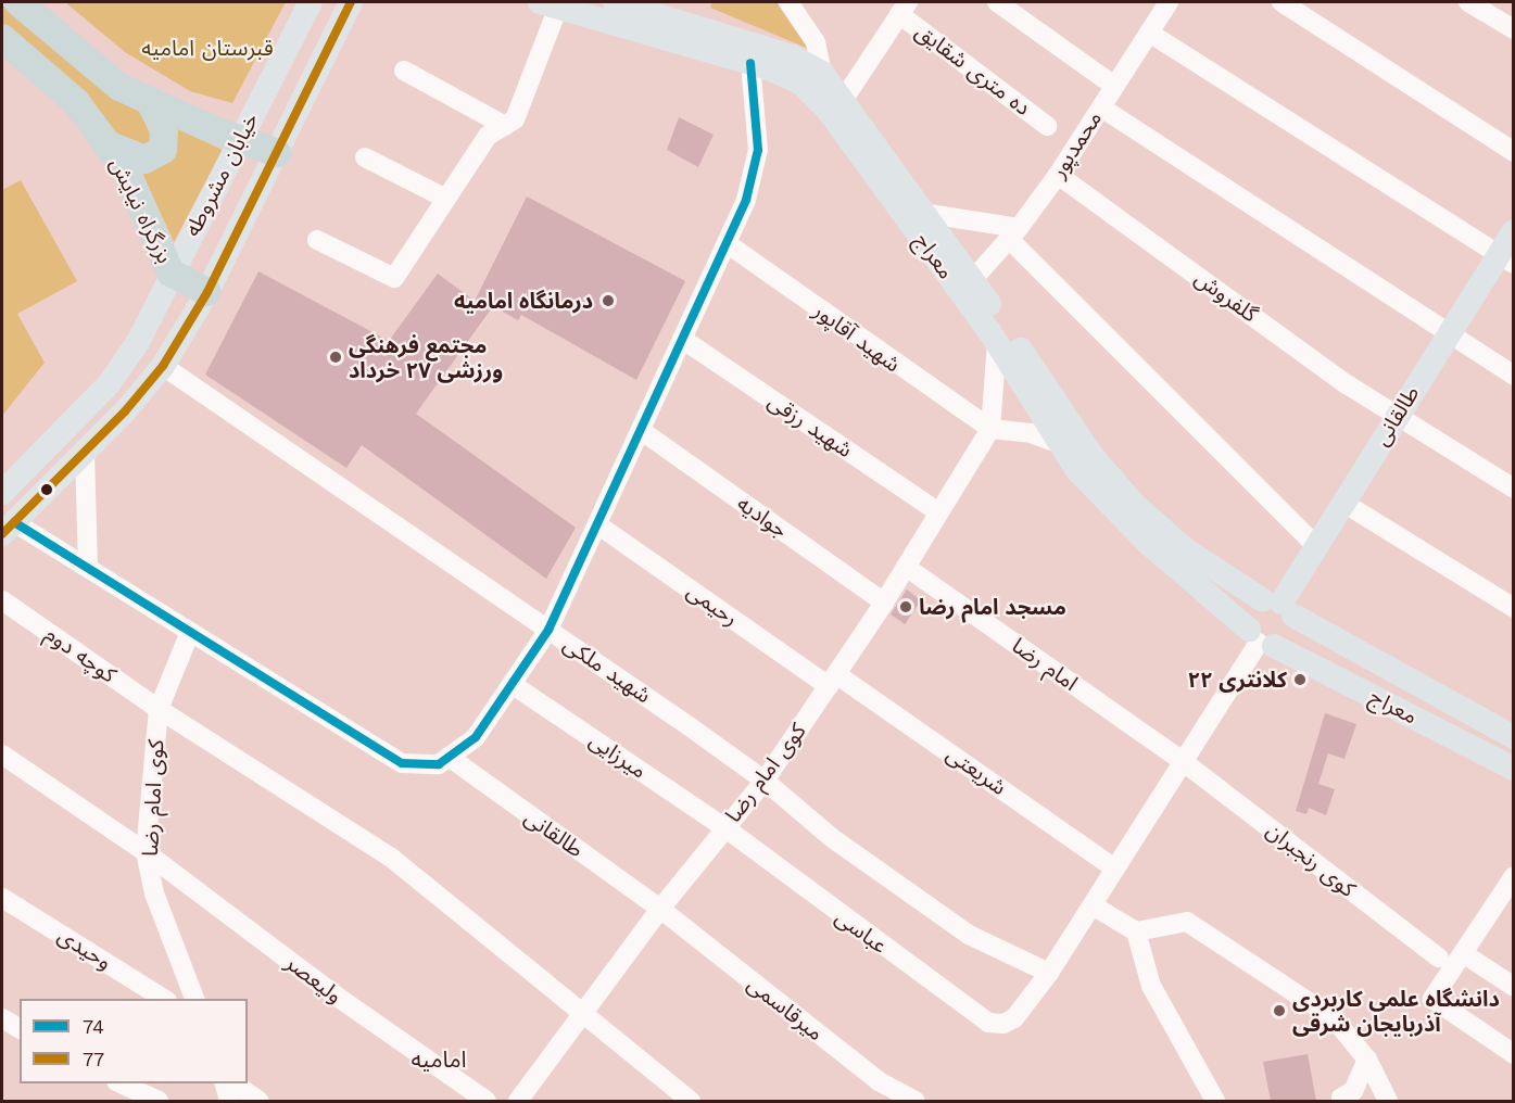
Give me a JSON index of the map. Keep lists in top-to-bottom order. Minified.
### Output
{"streets":{"highway":["بزرگراه نیایش"],"main road":["خیابان مشروطه","معراج","طالقانی"],"street":["ده متری شقایق","محمدپور","گلفروش","شهید آقاپور","شهید رزقی","جوادیه","رحیمی","کوچه دوم","امام رضا","شهید ملکی","میرزایی","شریعتی","کوی امام رضا","کوی رنجبران","عباسی","وحیدی","ولیعصر","میرقاسمی"]},"crossings":[["محمدپور","معراج"],["محمدپور","گلفروش"],["خیابان مشروطه","بزرگراه نیایش"],["خیابان مشروطه","شهید ملکی"],["معراج","طالقانی"],["گلفروش","طالقانی"],["شهید آقاپور","کوی امام رضا"],["طالقانی","کوی امام رضا"],["طالقانی","میرقاسمی"],["شهید رزقی","کوی امام رضا"],["جوادیه","کوی امام رضا"],["رحیمی","شریعتی"],["رحیمی","کوی امام رضا"],["کوچه دوم","کوی امام رضا"],["امام رضا","کوی امام رضا"],["امام رضا","کوی رنجبران"],["شهید ملکی","کوی امام رضا"],["شهید ملکی","عباسی"],["میرزایی","کوی امام رضا"],["میرزایی","عباسی"],["شریعتی","کوی امام رضا"],["کوی امام رضا","عباسی"],["کوی امام رضا","ولیعصر"],["کوی امام رضا","میرقاسمی"]],"districts":["امامیه"],"parks":["قبرستان امامیه"],"places":["درمانگاه امامیه","مجتمع فرهنگی ورزشی ۲۷ خرداد","مسجد امام رضا","کلانتری ٢٢","دانشگاه علمی کاربردی آذربایجان شرقی"],"lines":["transit line 77","transit line 74"],"legend":["74","77"]}
